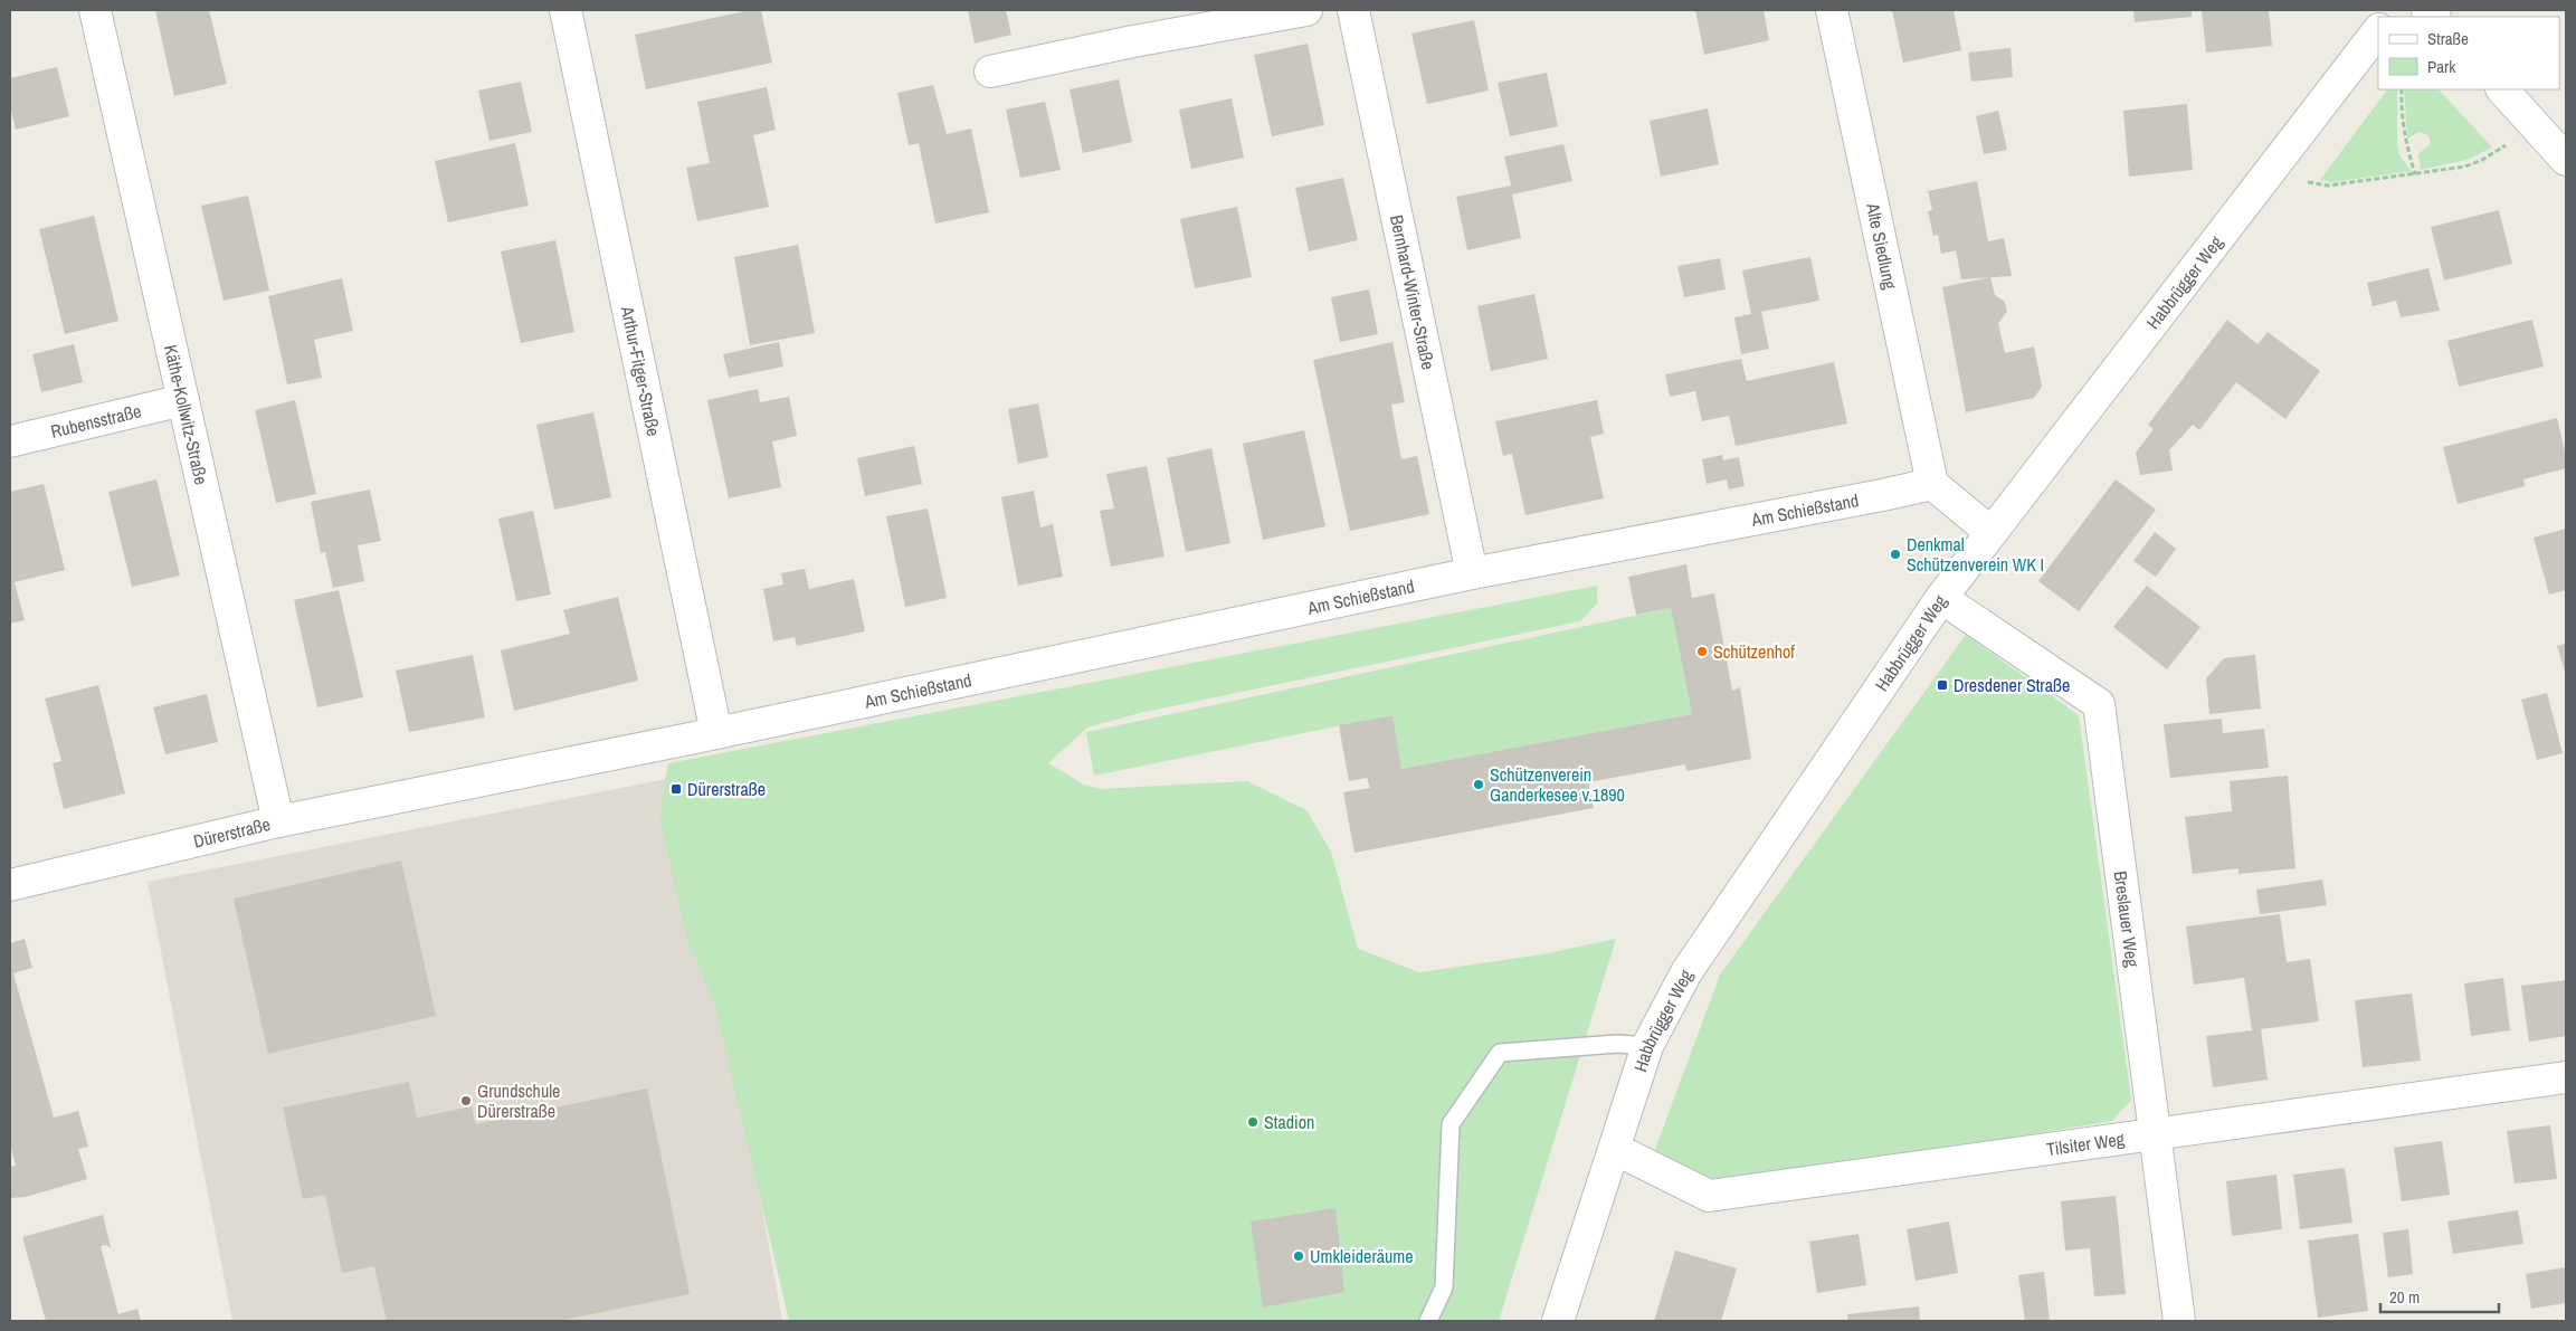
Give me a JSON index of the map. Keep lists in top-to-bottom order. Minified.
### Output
{"streets":{"street":["Alte Siedlung","Habbrügger Weg","Bernhard-Winter-Straße","Arthur-Fitger-Straße","Käthe-Kollwitz-Straße","Rubensstraße","Am Schießstand","Dürerstraße","Breslauer Weg","Tilsiter Weg"]},"crossings":[["Alte Siedlung","Am Schießstand"],["Habbrügger Weg","Breslauer Weg"],["Habbrügger Weg","Tilsiter Weg"],["Bernhard-Winter-Straße","Am Schießstand"],["Arthur-Fitger-Straße","Am Schießstand"],["Arthur-Fitger-Straße","Dürerstraße"],["Käthe-Kollwitz-Straße","Rubensstraße"],["Käthe-Kollwitz-Straße","Dürerstraße"],["Am Schießstand","Dürerstraße"],["Breslauer Weg","Tilsiter Weg"]],"places":{"other":["Denkmal Schützenverein WK I","Schützenhof","Schützenverein Ganderkesee v.1890","Grundschule Dürerstraße","Stadion","Umkleideräume"],"transit":["Dresdener Straße","Dürerstraße"]},"legend":["Straße","Park"],"scale_bar":"20 m"}
